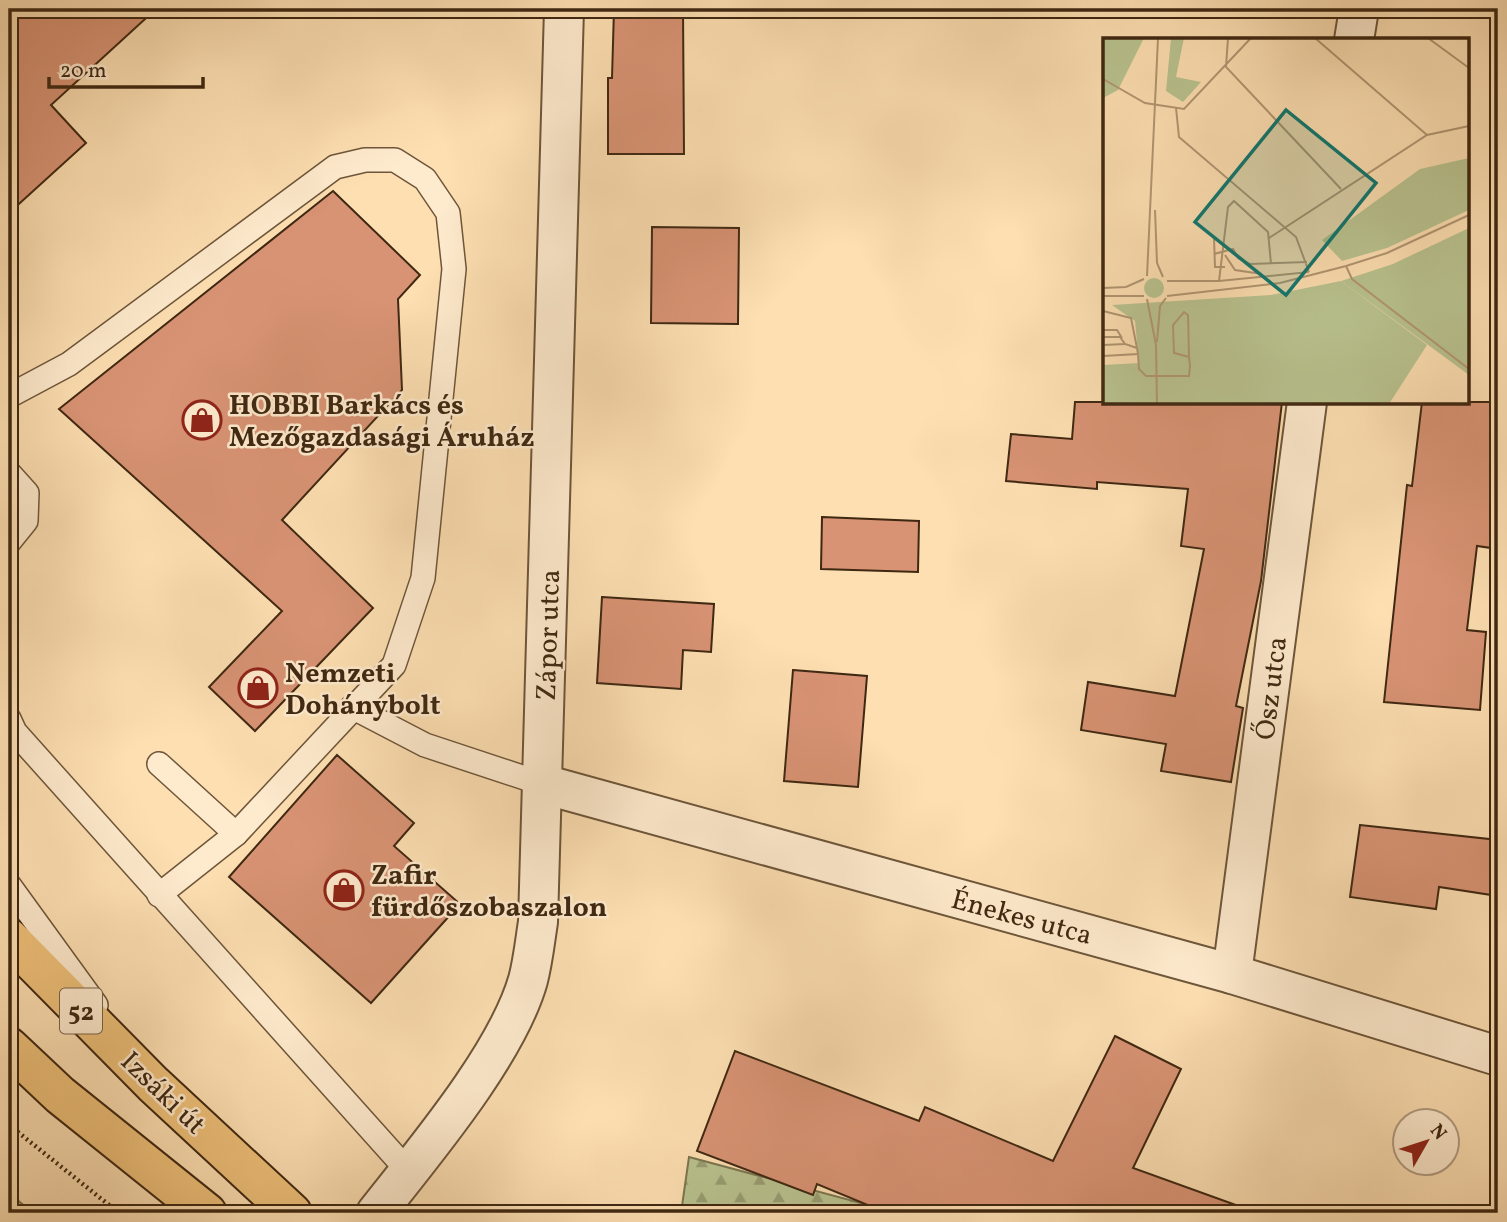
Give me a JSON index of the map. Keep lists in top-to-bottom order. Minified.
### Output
{"streets":{"main road":["52","Izsáki út"],"street":["Zápor utca","Ősz utca","Énekes utca"]},"crossings":[["Zápor utca","Énekes utca"],["Ősz utca","Énekes utca"]],"places":{"shop":["HOBBI Barkács és Mezőgazdasági Áruház","Nemzeti Dohánybolt","Zafir fürdőszobaszalon"]},"scale_bar":"20 m","north":"top right"}
